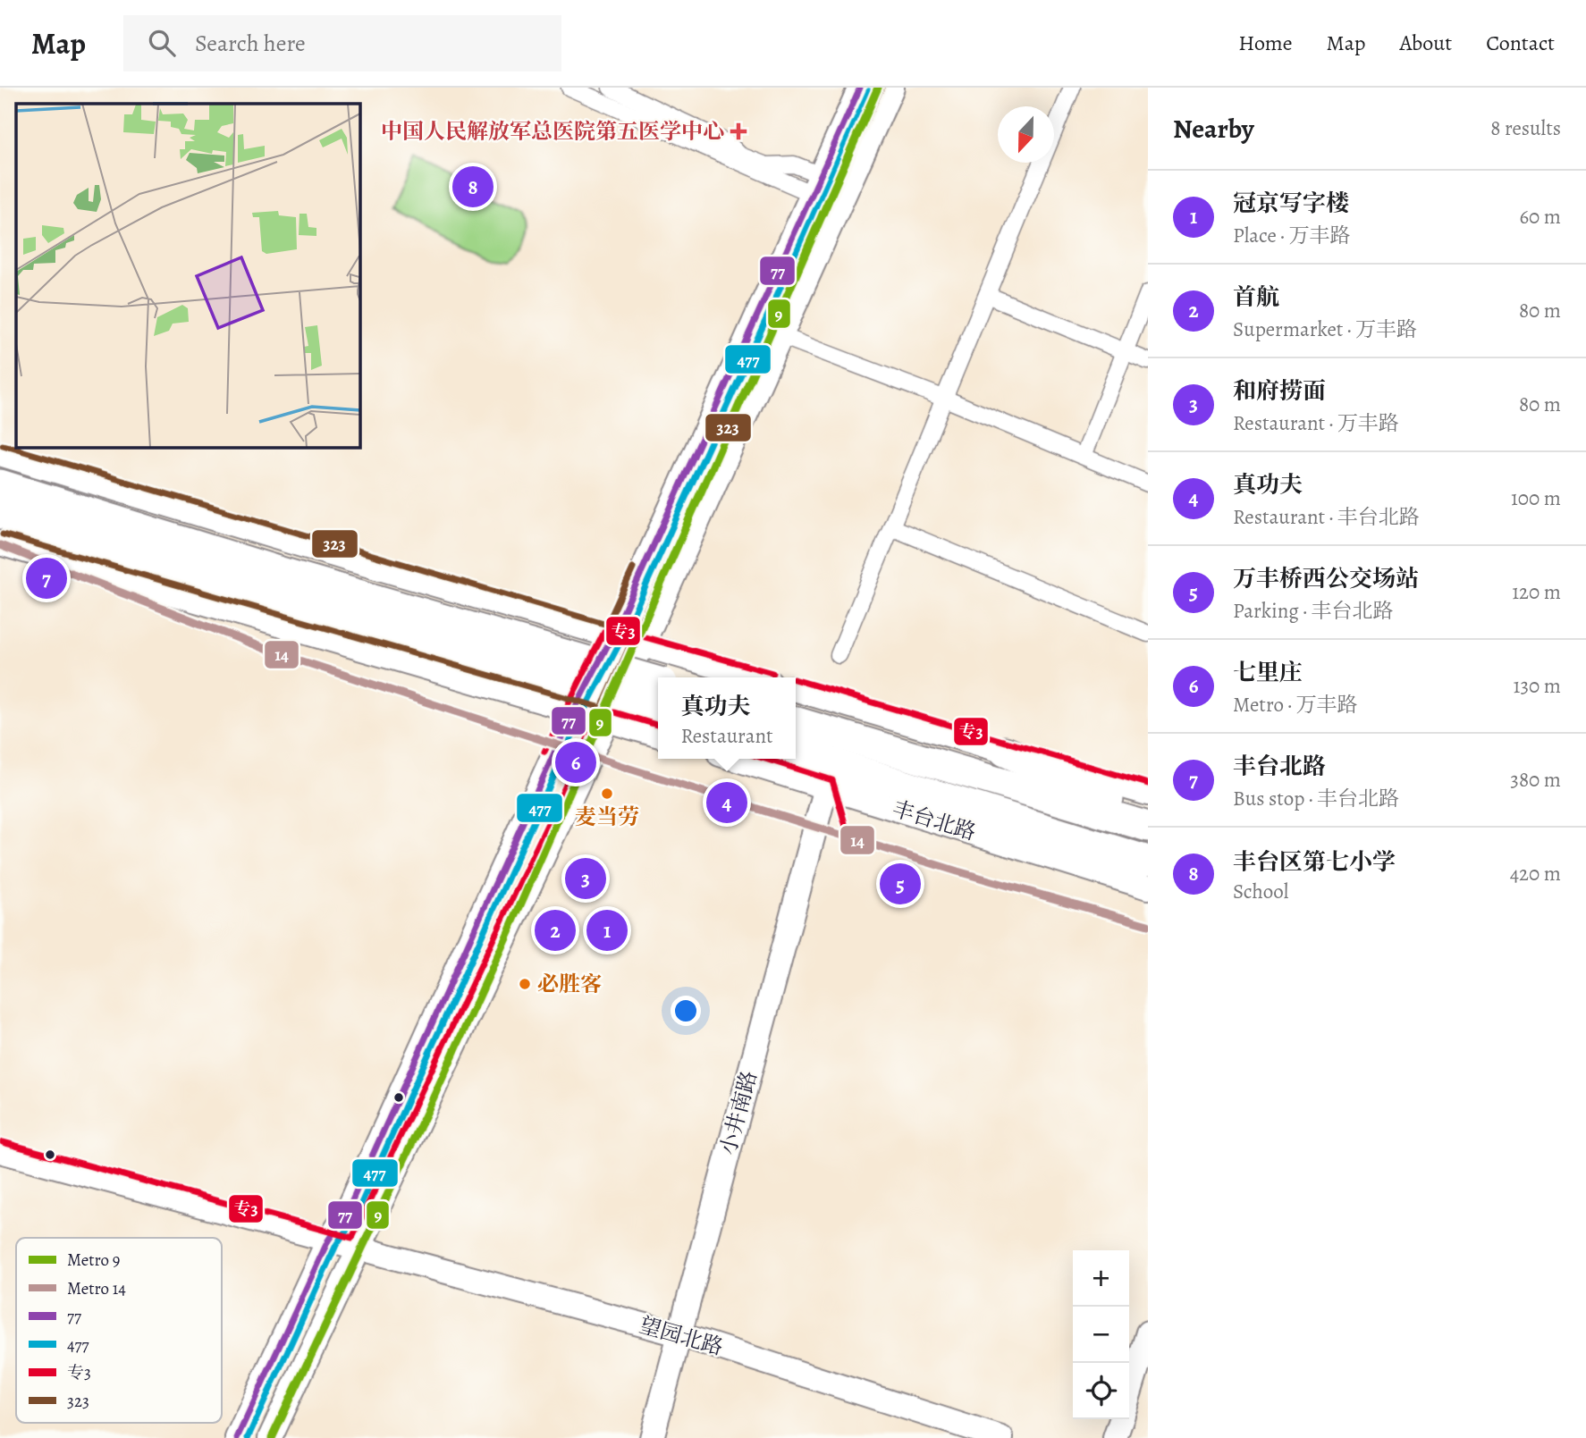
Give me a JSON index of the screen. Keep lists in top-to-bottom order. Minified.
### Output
{"streets":{"highway":["丰台北路"],"street":["小井南路","望园北路"]},"crossings":[["丰台北路","小井南路"],["小井南路","望园北路"]],"places":{"health":["中国人民解放军总医院第五医学中心"],"other":["麦当劳","必胜客"]},"lines":["metro line 9","transit line 77","transit line 323","transit line 477","metro line 14","transit line 专3"],"legend":["Metro 9","Metro 14","77","477","专3","323"],"north":"bottom","page":{"header":"Map","search":"Search here","nav":["Home","Map","About","Contact"],"heading":["Nearby","8 results"],"pins":["8","7","6","4","3","5","1","2"],"list":[{"mark":"1","name":"冠京写字楼","note":"Place · 万丰路","value":"60 m"},{"mark":"2","name":"首航","note":"Supermarket · 万丰路","value":"80 m"},{"mark":"3","name":"和府捞面","note":"Restaurant · 万丰路","value":"80 m"},{"mark":"4","name":"真功夫","note":"Restaurant · 丰台北路","value":"100 m"},{"mark":"5","name":"万丰桥西公交场站","note":"Parking · 丰台北路","value":"120 m"},{"mark":"6","name":"七里庄","note":"Metro · 万丰路","value":"130 m"},{"mark":"7","name":"丰台北路","note":"Bus stop · 丰台北路","value":"380 m"},{"mark":"8","name":"丰台区第七小学","note":"School","value":"420 m"}],"popup":["真功夫","Restaurant"],"map_buttons":["+","−"]}}
